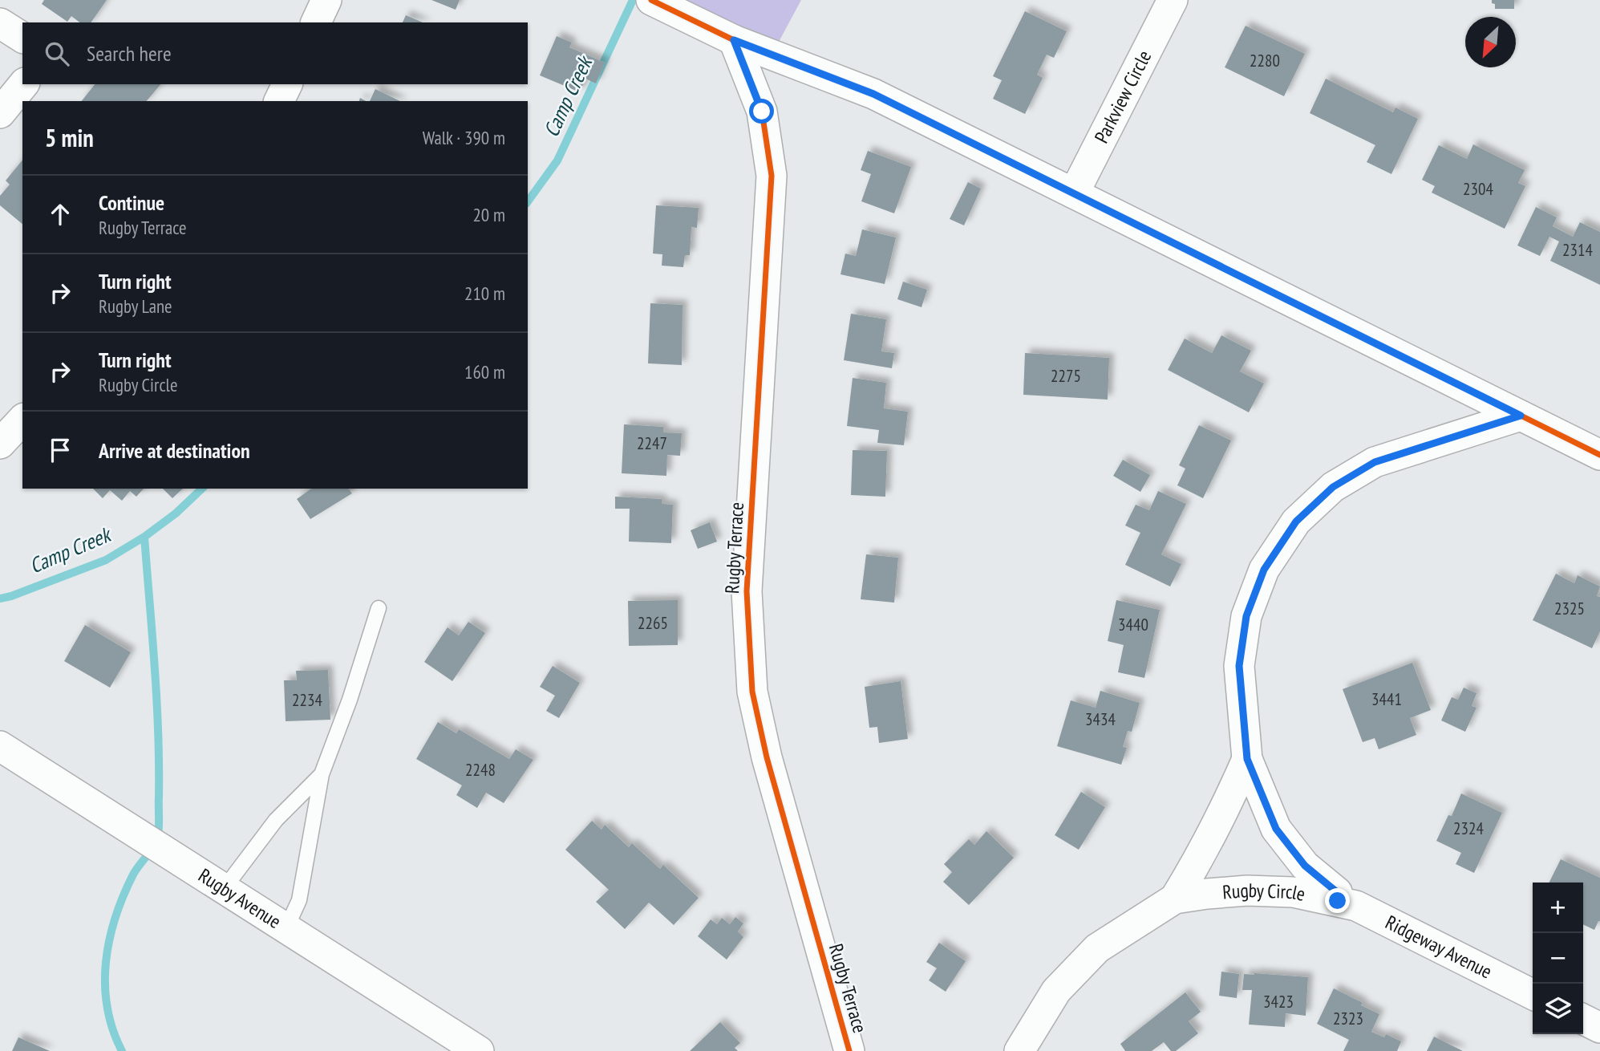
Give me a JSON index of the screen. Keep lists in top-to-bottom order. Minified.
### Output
{"streets":{"street":["Parkview Circle","Rugby Terrace","Rugby Circle","Rugby Avenue","Ridgeway Avenue"]},"crossings":[["Rugby Circle","Ridgeway Avenue"]],"water":["Camp Creek"],"house_numbers":["2280","2304","2314","2275","2247","2325","2265","3440","3441","2234","3434","2248","2324","3423","2323"],"north":"bottom left","page":{"search":"Search here","heading":["5 min","Walk · 390 m"],"list":[["Continue","Rugby Terrace","20 m"],["Turn right","Rugby Lane","210 m"],["Turn right","Rugby Circle","160 m"],"Arrive at destination"],"map_buttons":["+","−"]}}
